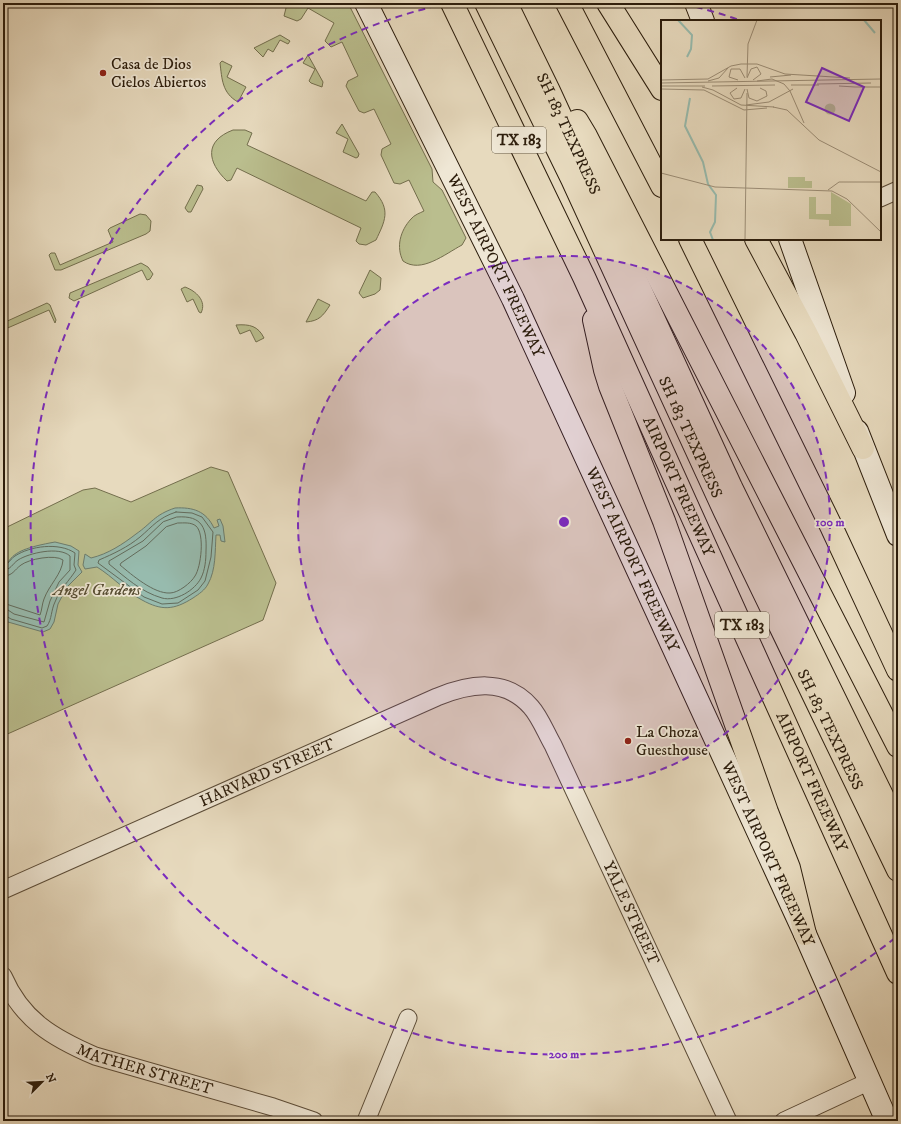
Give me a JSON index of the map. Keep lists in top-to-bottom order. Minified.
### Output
{"streets":{"highway":["SH 183 TEXPRESS","TX 183","AIRPORT FREEWAY"],"street":["WEST AIRPORT FREEWAY","HARVARD STREET","YALE STREET","MATHER STREET"]},"crossings":[["HARVARD STREET","YALE STREET"]],"parks":["Angel Gardens"],"places":["Casa de Dios Cielos Abiertos","La Choza Guesthouse"],"north":"top right","rings":["100 m","200 m"]}
